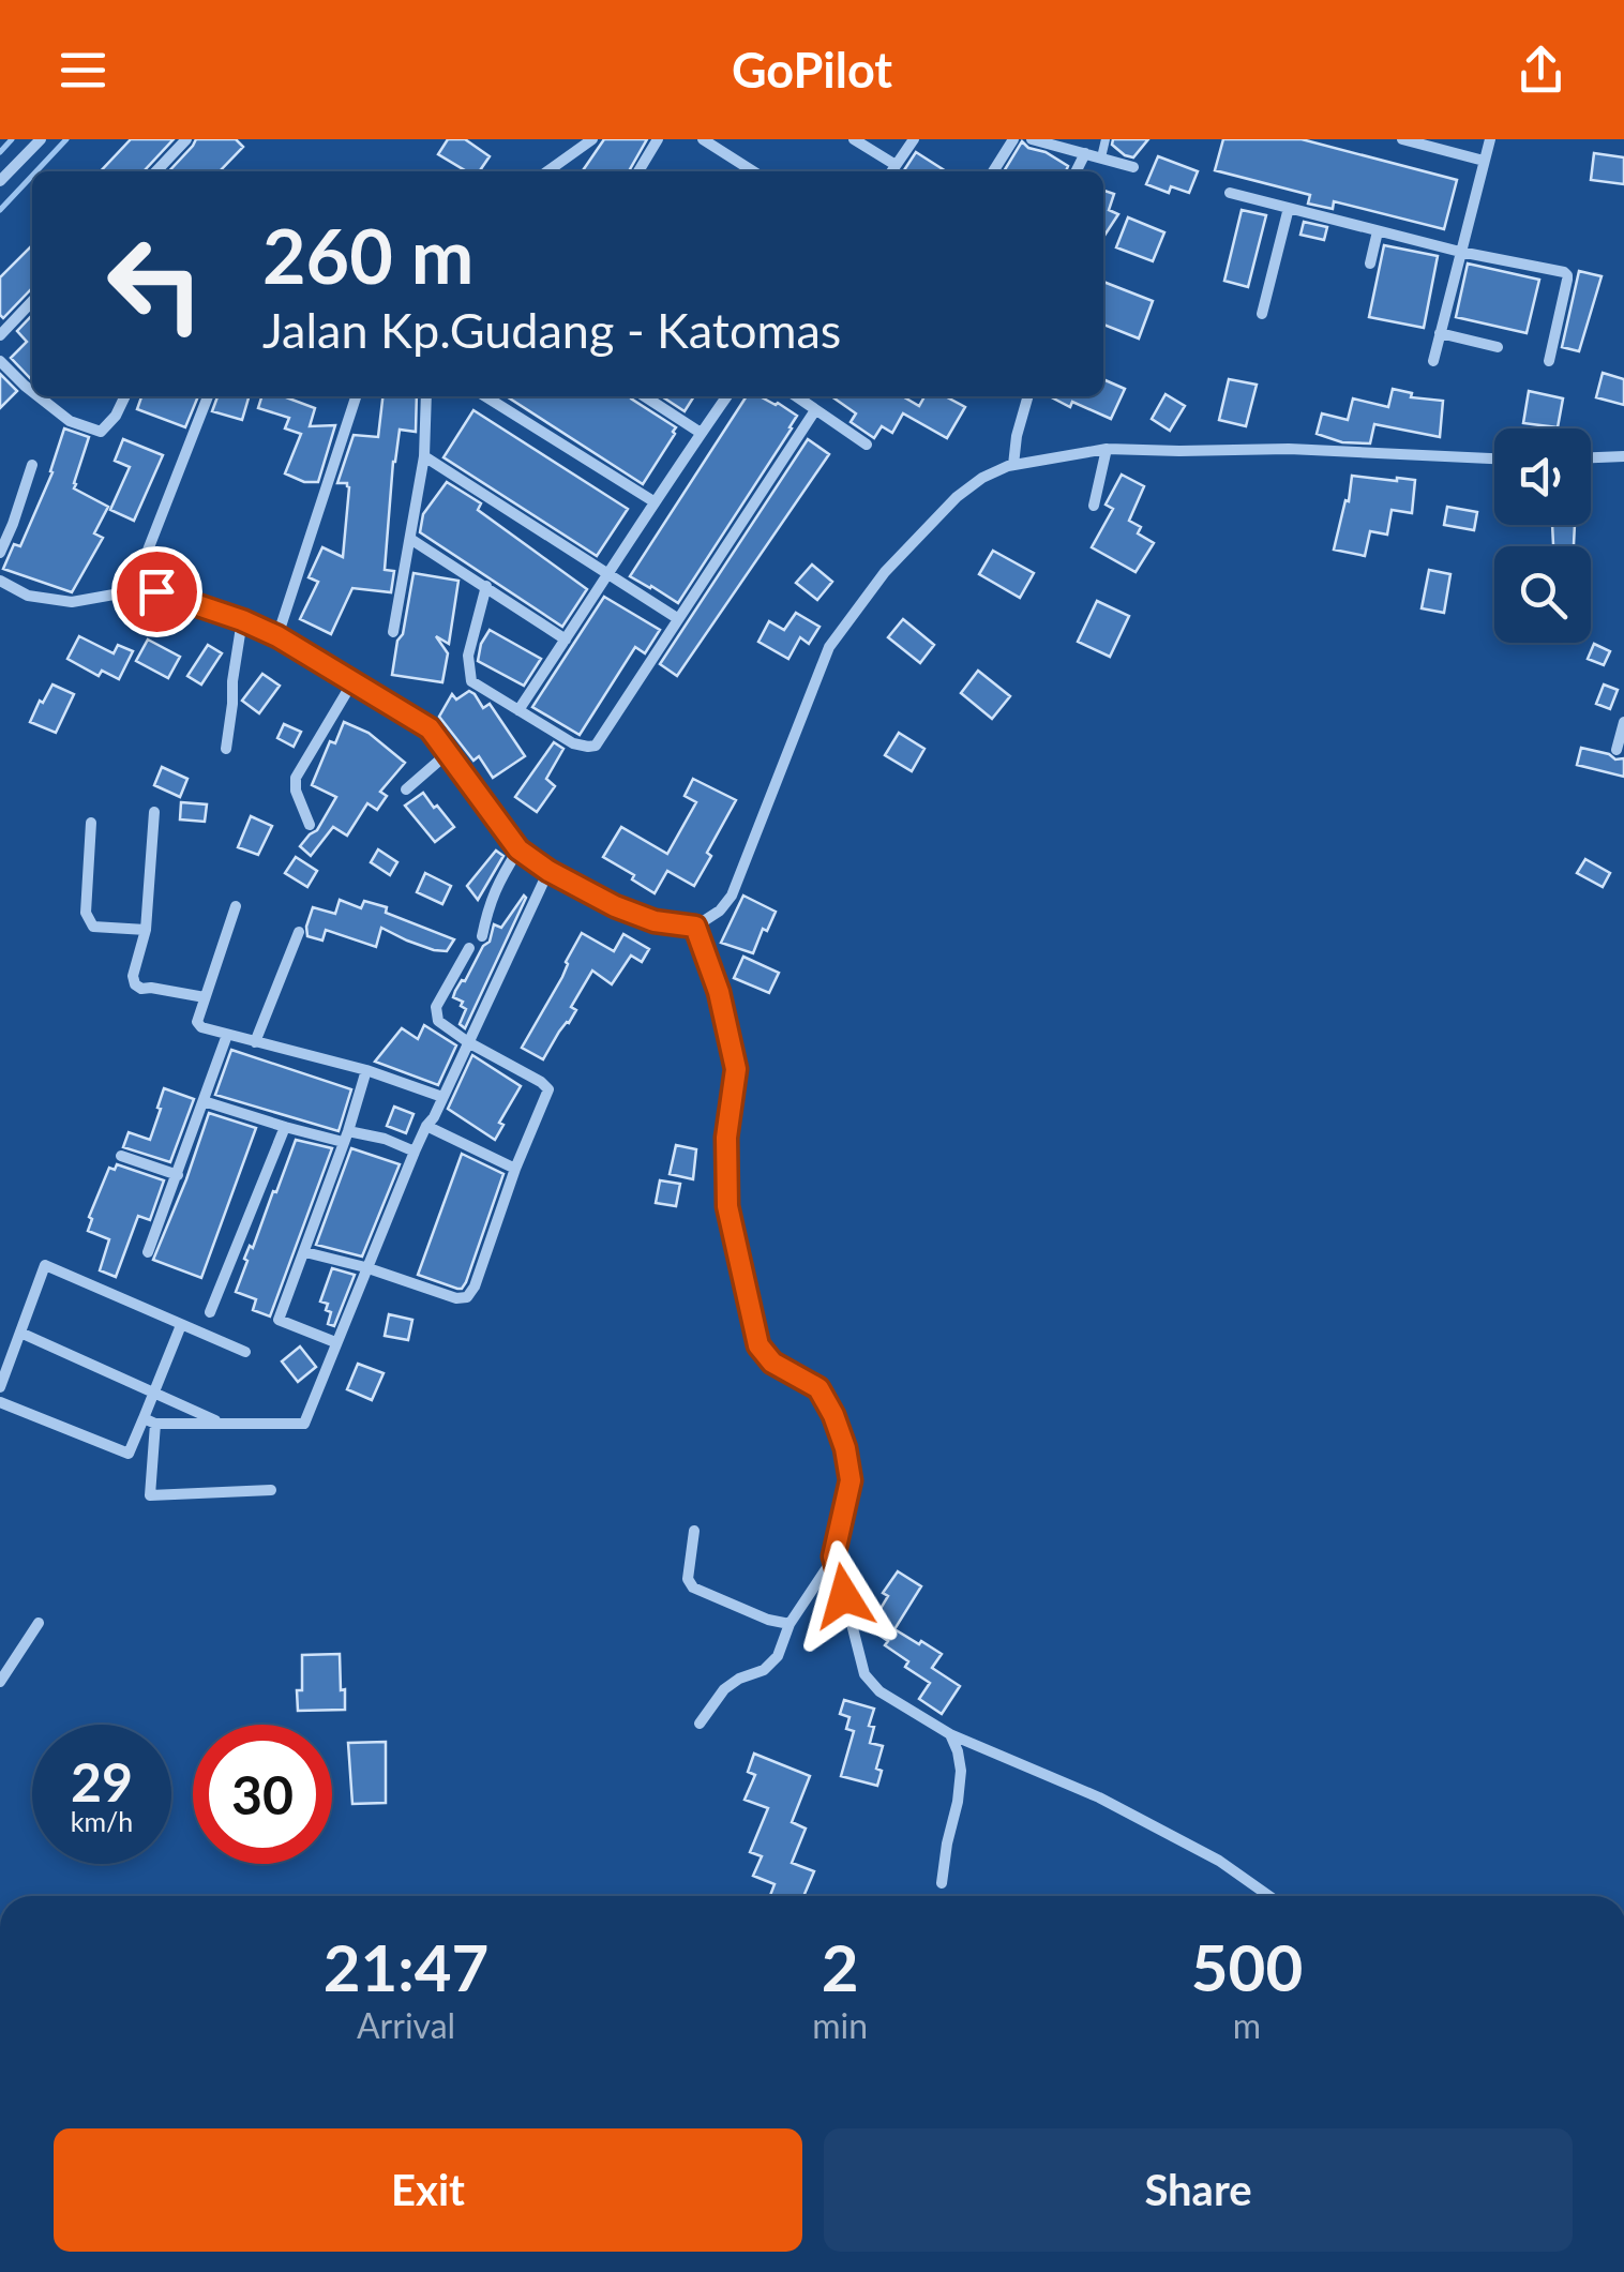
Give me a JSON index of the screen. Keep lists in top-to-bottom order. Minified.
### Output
{"page":{"header":"GoPilot","turn":["260 m","Jalan Kp.Gudang - Katomas"],"speed":"29 km/h","limit":"30","eta":["21:47","Arrival","2","min","500","m"],"buttons":["Exit","Share"]}}
